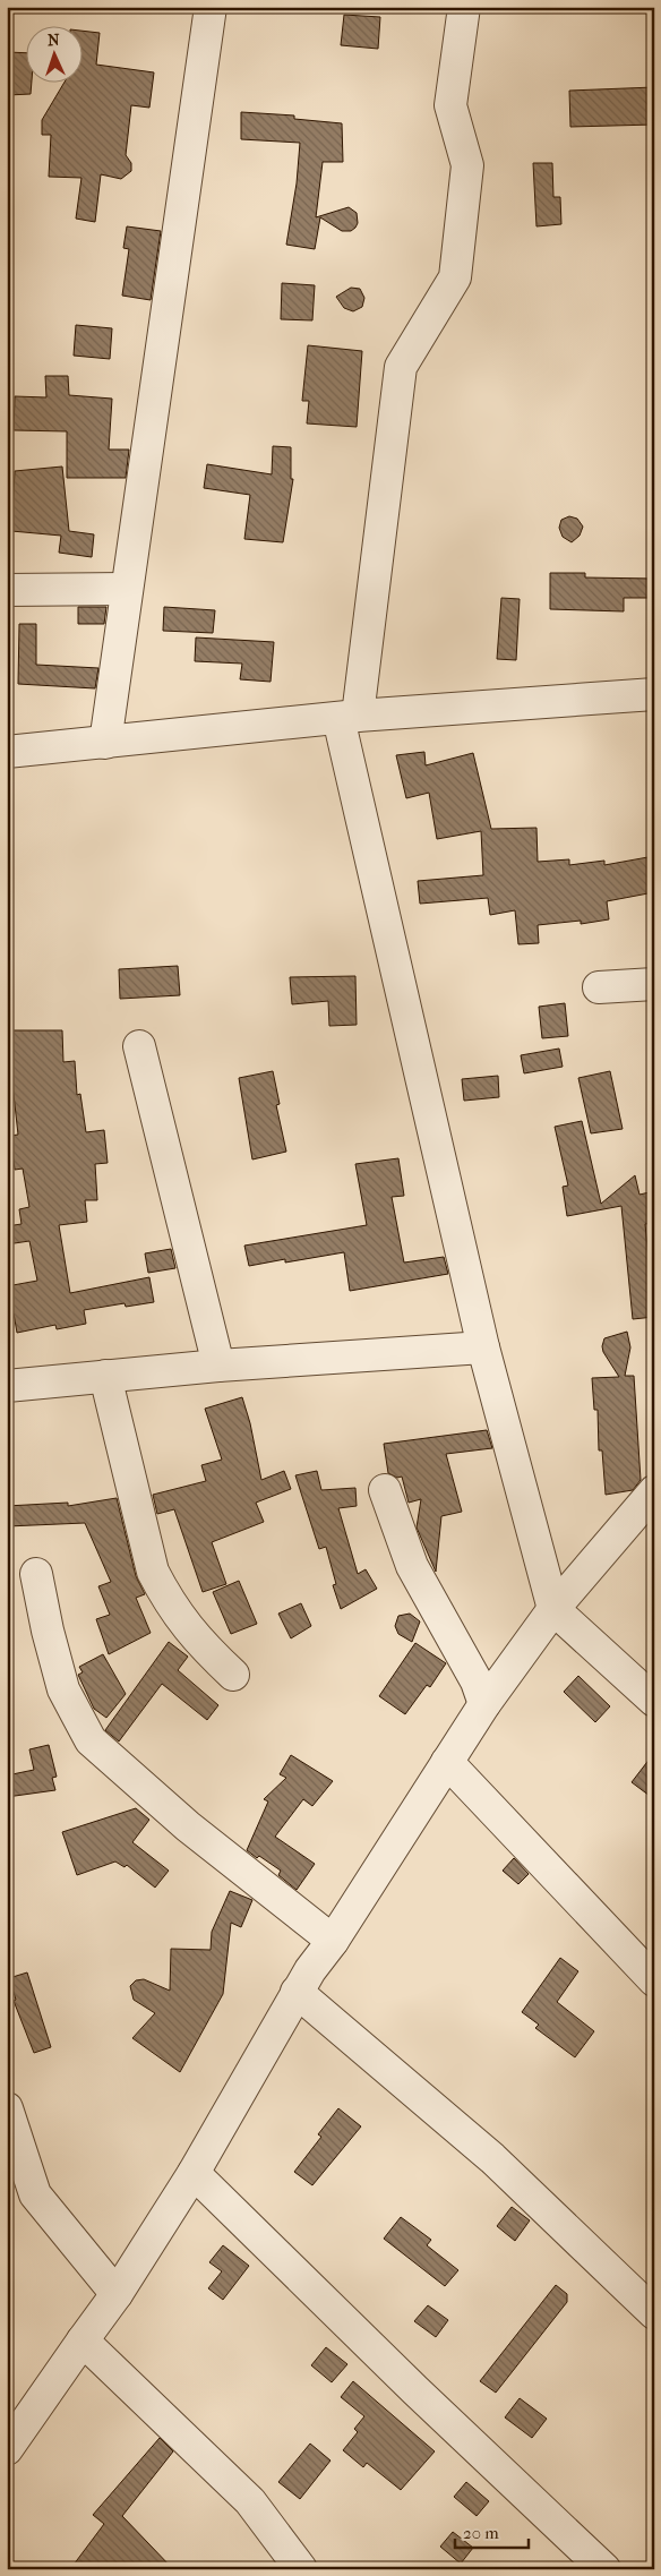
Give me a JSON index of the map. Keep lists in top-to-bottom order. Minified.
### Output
{"scale_bar":"20 m","north":"top"}
